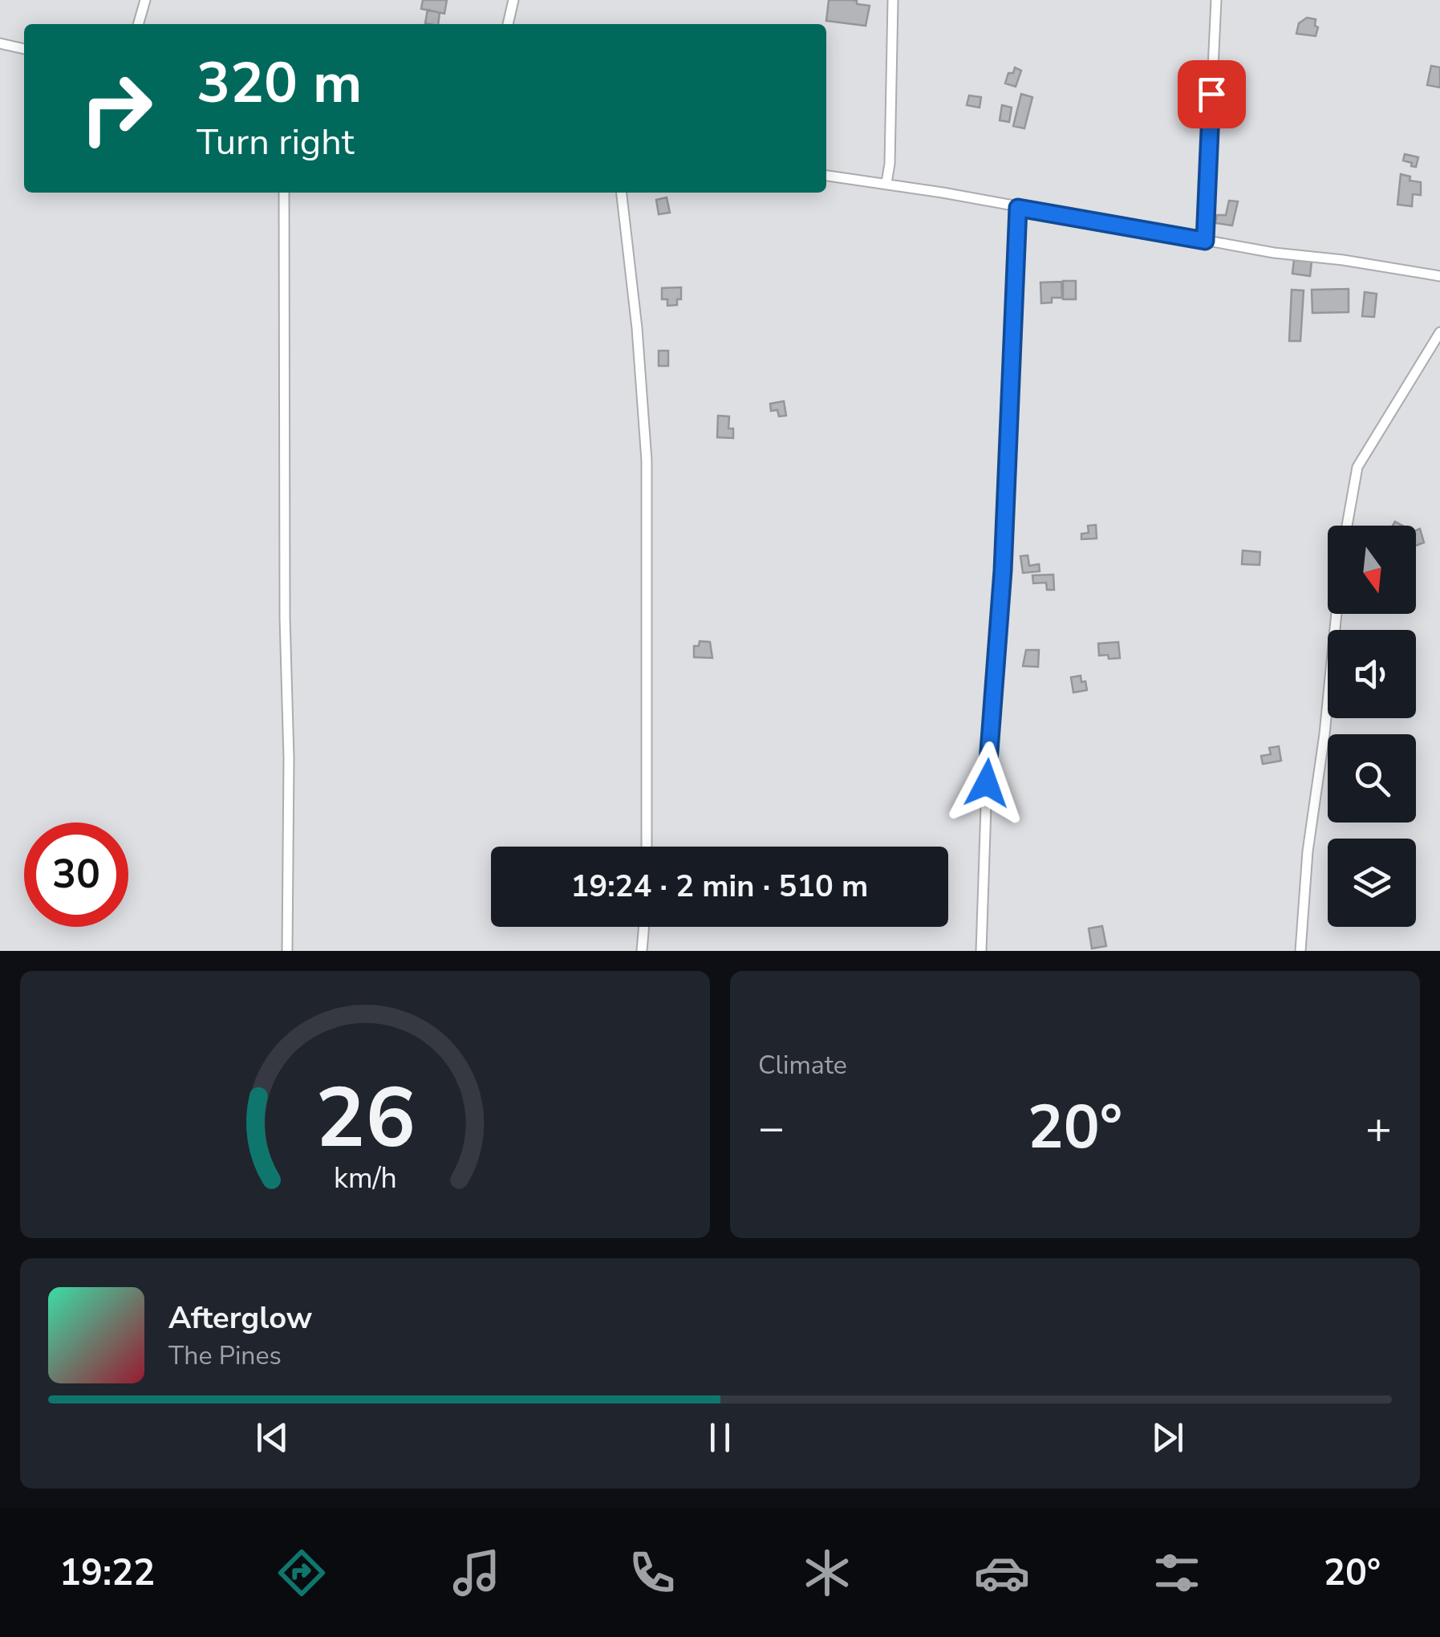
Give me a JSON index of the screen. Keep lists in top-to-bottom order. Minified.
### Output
{"north":"bottom","page":{"turn":["320 m","Turn right"],"limit":"30","trip":"19:24 · 2 min · 510 m","tile":"Climate","heat":["−","20°","+"],"song":["Afterglow","The Pines"],"tabs":["19:22","20°"],"gauge":["26","km/h"]}}
